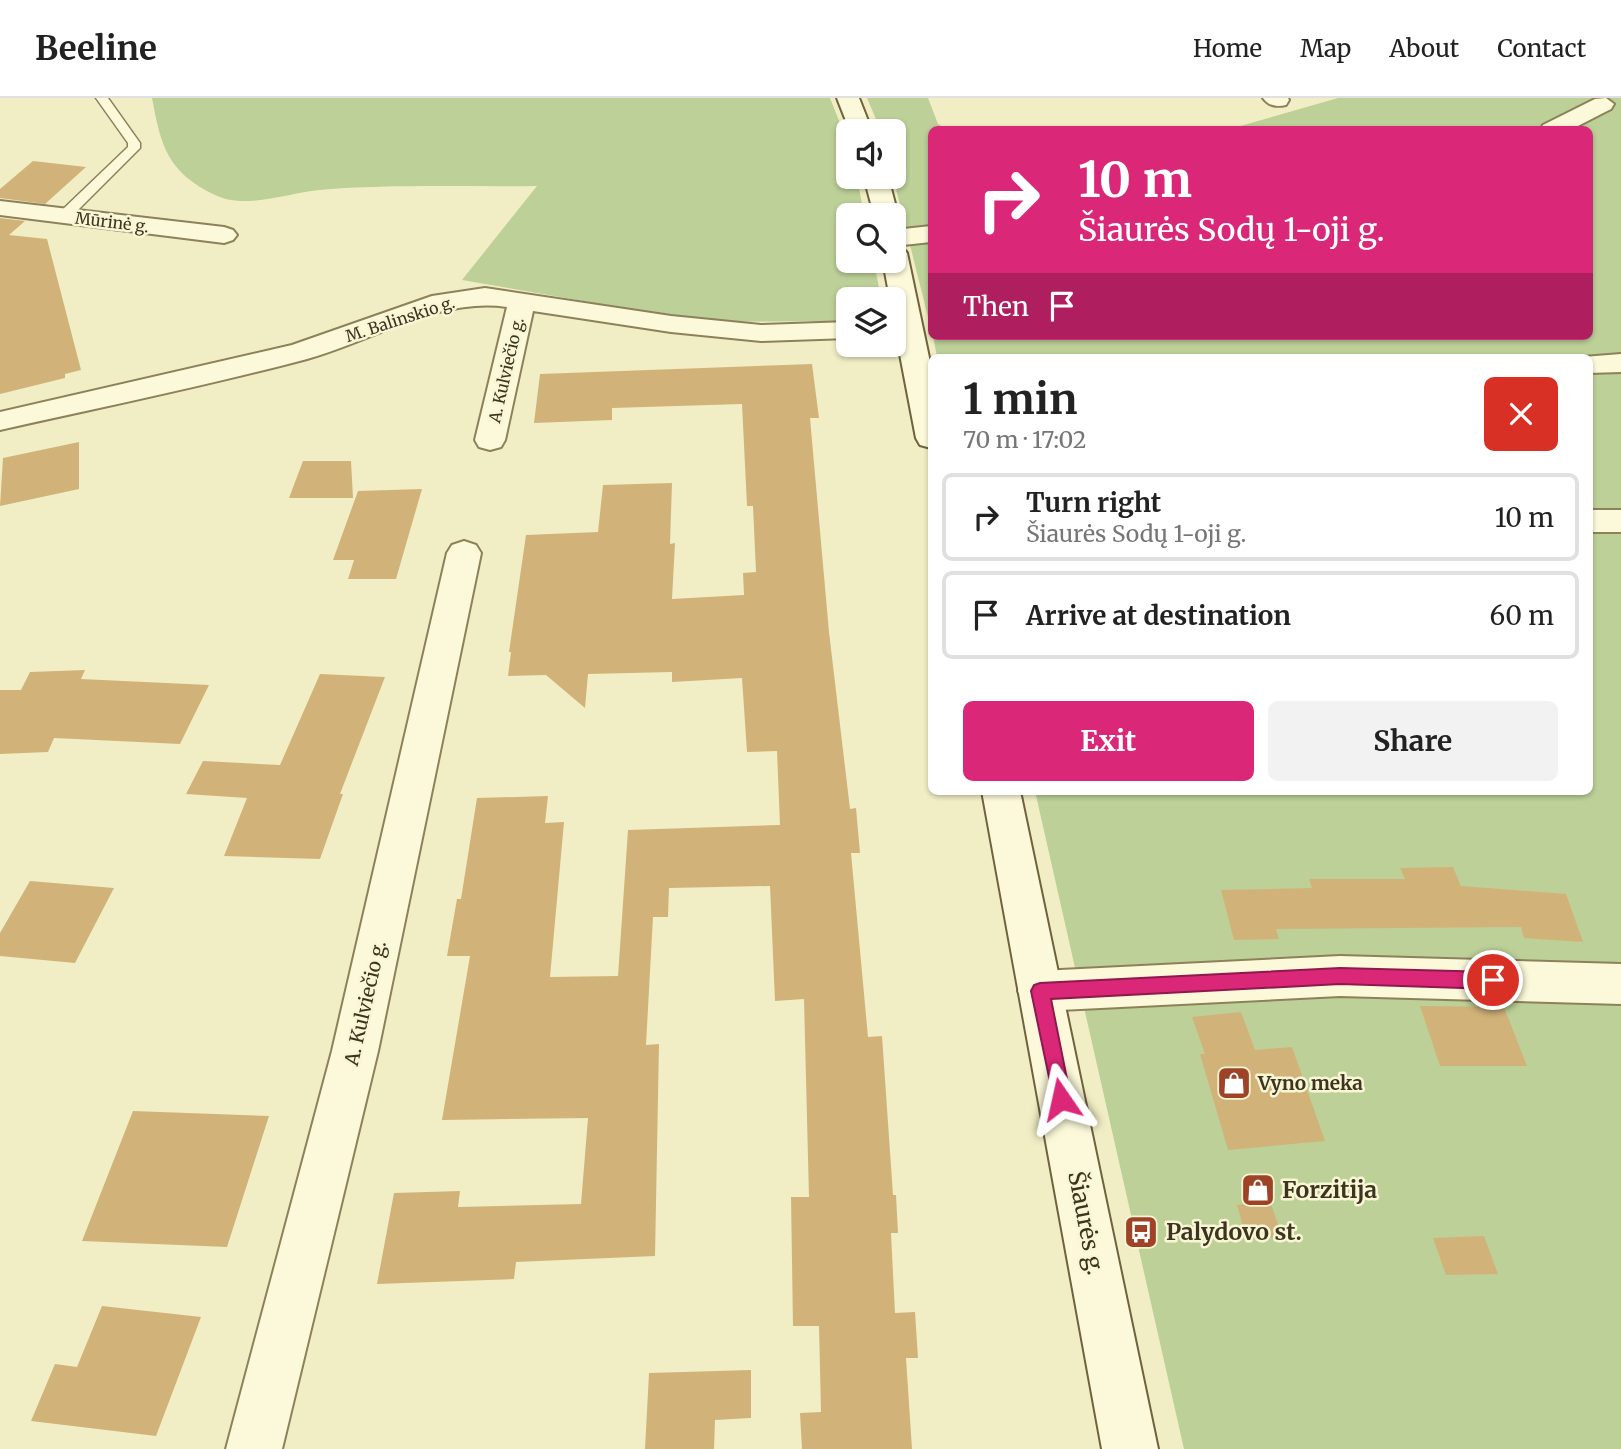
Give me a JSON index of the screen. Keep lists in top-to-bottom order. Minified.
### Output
{"streets":{"street":["Mūrinė g.","M. Balinskio g.","A. Kulviečio g.","Šiaurės g."]},"crossings":[["M. Balinskio g.","A. Kulviečio g."]],"places":{"shop":["Vyno meka","Forzitija"],"bus stop":["Palydovo st."]},"page":{"header":"Beeline","nav":["Home","Map","About","Contact"],"turn":["10 m","Šiaurės Sodų 1-oji g."],"then":"Then","heading":["1 min","70 m · 17:02"],"list":[{"name":"Turn right","note":"Šiaurės Sodų 1-oji g.","value":"10 m"},{"name":"Arrive at destination","value":"60 m"}],"buttons":["Exit","Share"]}}
